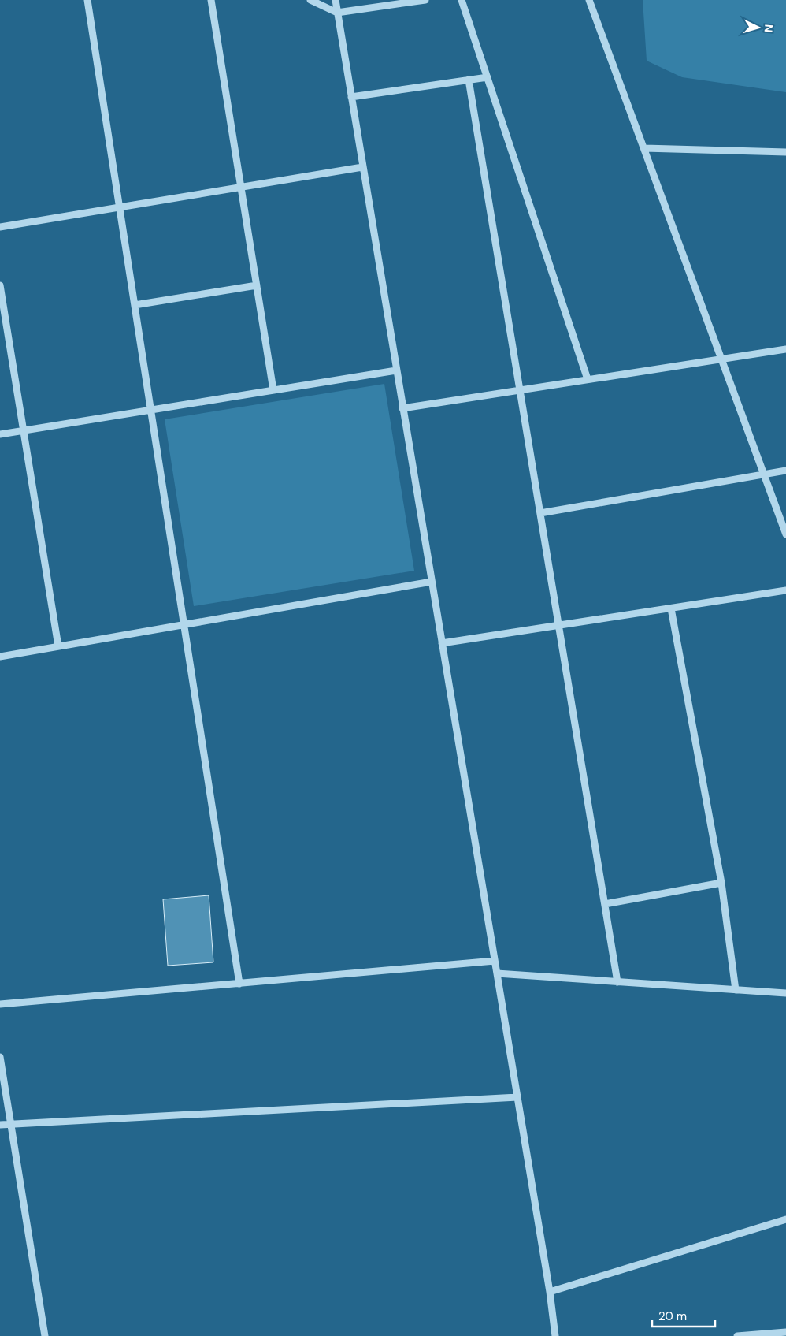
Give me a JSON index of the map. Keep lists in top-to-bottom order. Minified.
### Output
{"scale_bar":"20 m","north":"right"}
